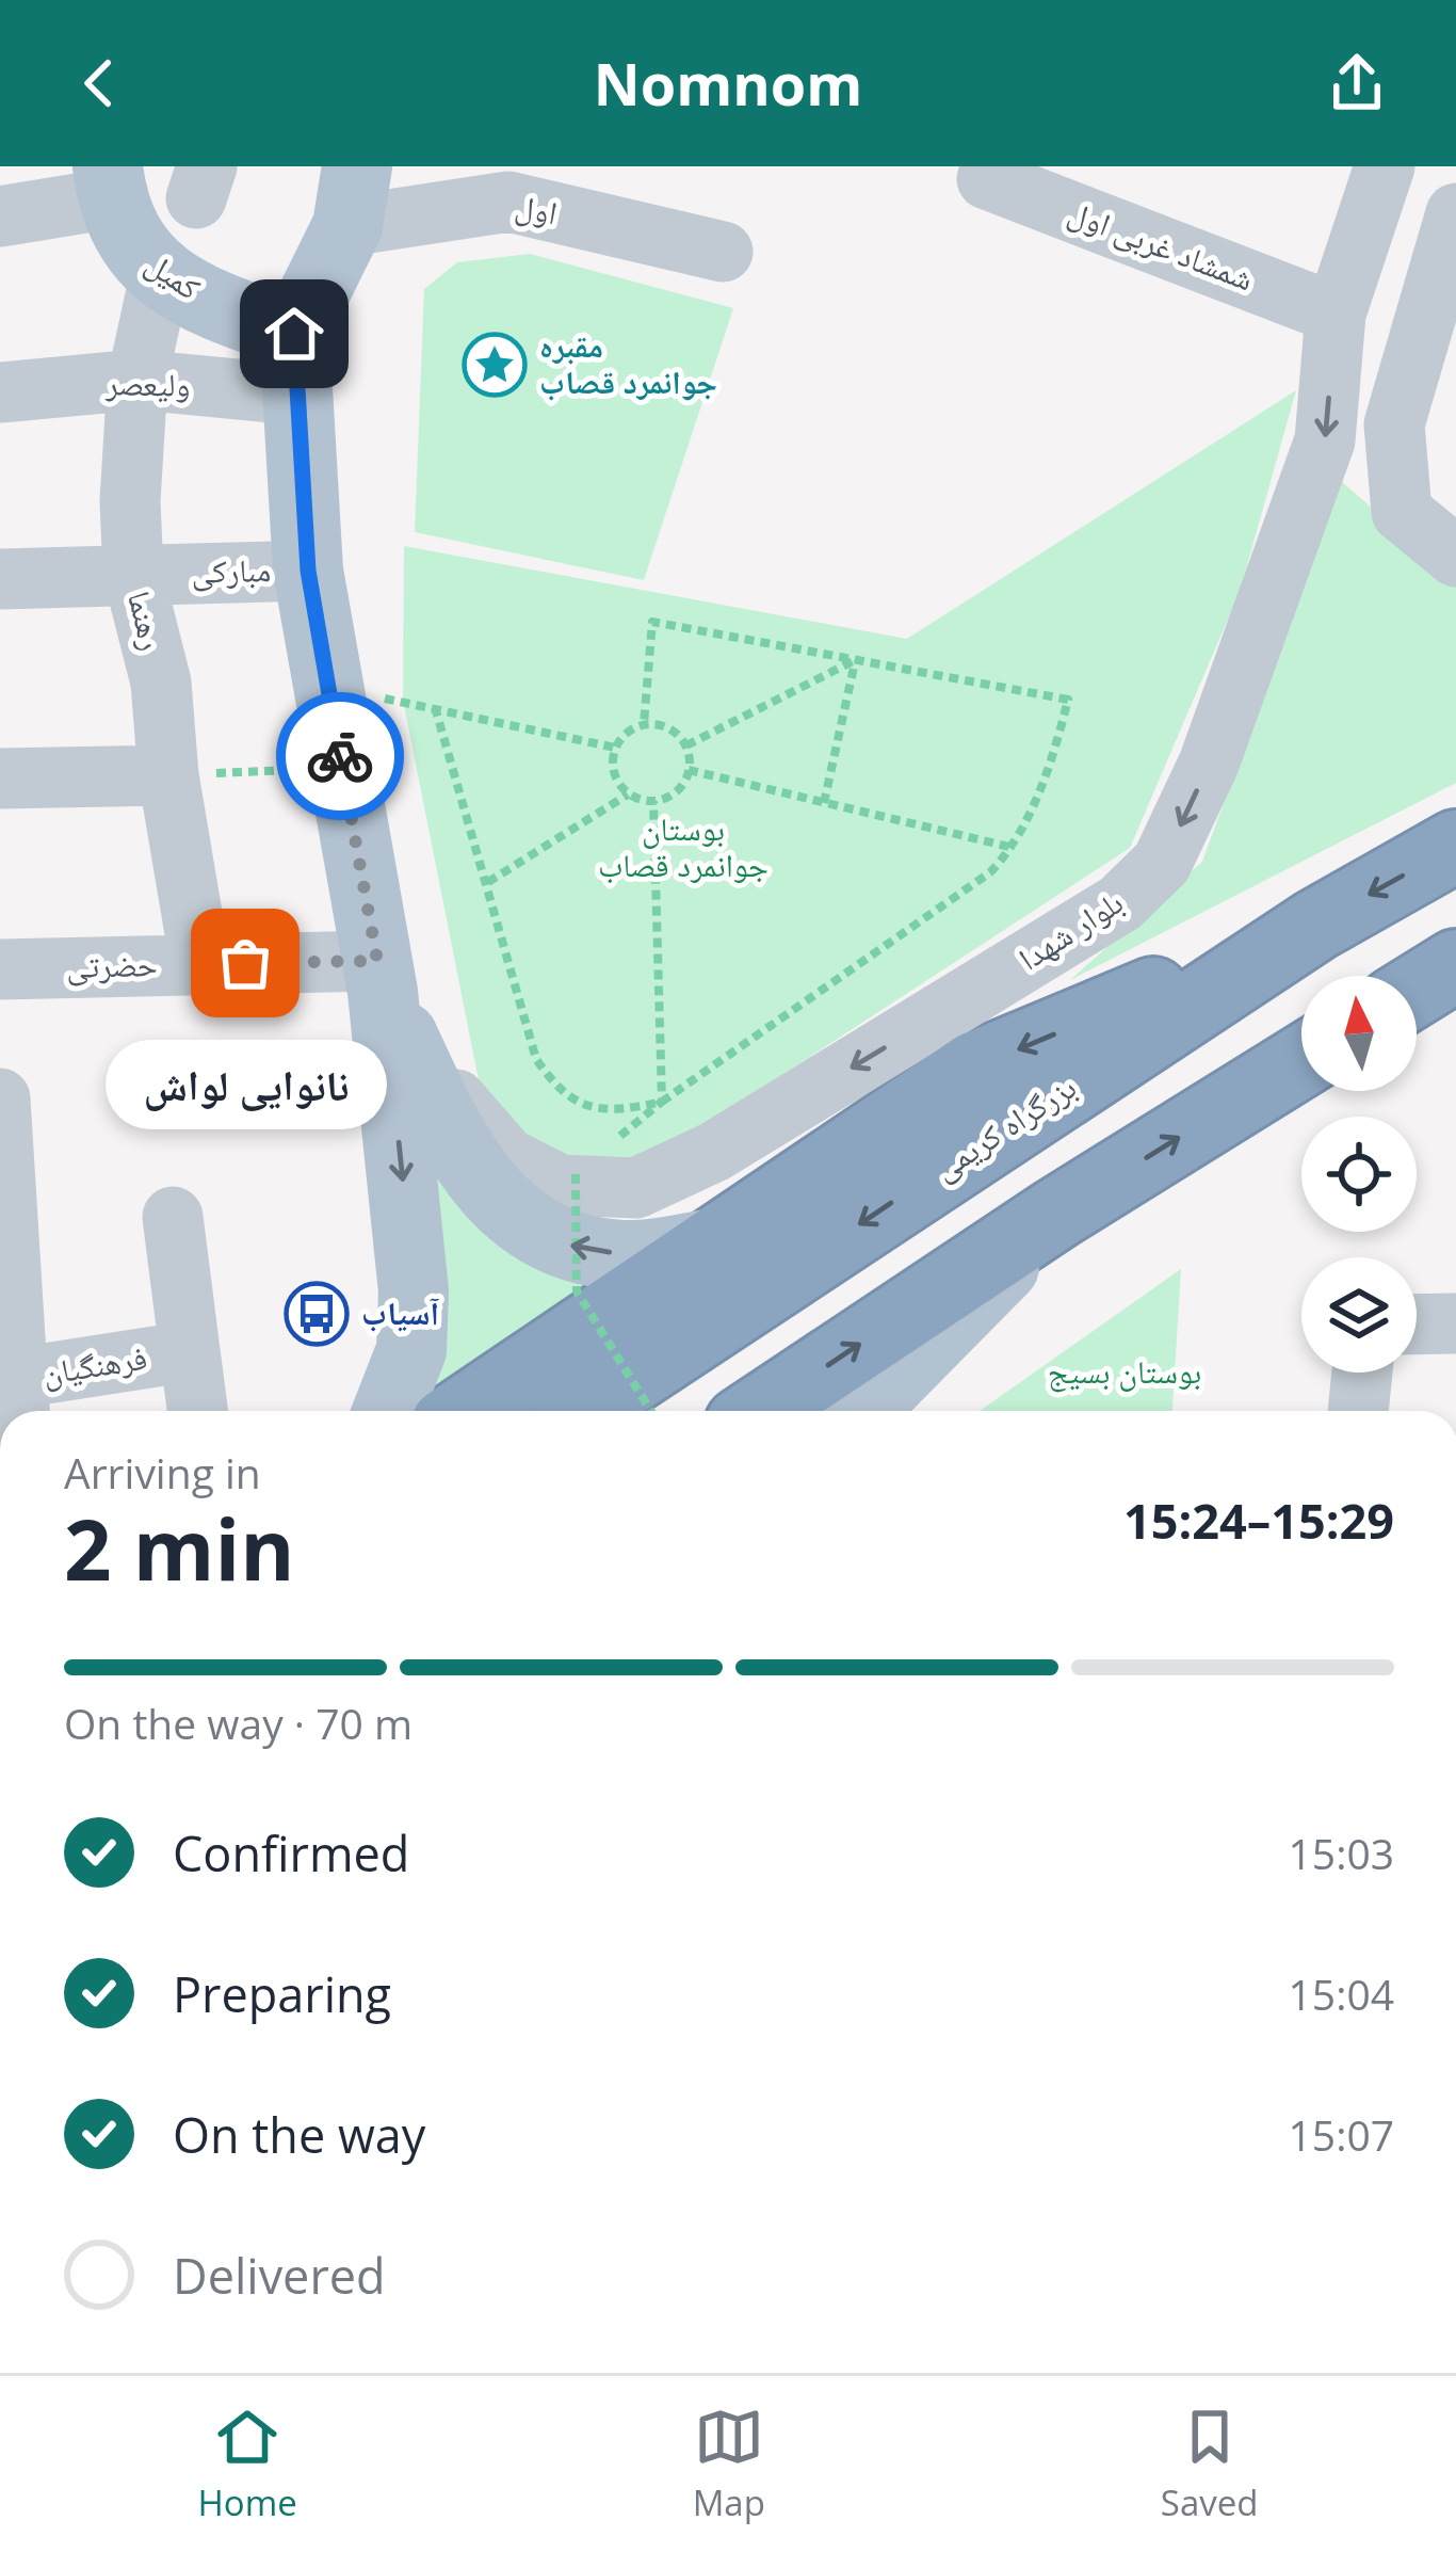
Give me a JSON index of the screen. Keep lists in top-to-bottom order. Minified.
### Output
{"streets":{"highway":["بزرگراه کریمی"],"main road":["کمیل"],"street":["اول","شمشاد غربی اول","ولیعصر","مبارکی","رهنما","بلوار شهدا","حضرتی","فرهنگیان"]},"crossings":[["شمشاد غربی اول","بلوار شهدا"],["کمیل","ولیعصر"],["کمیل","رهنما"],["ولیعصر","رهنما"],["مبارکی","رهنما"],["رهنما","حضرتی"],["بلوار شهدا","حضرتی"]],"parks":["بوستان جوانمرد قصاب","بوستان بسیج"],"places":{"place":["مقبره جوانمرد قصاب"],"other":["نانوایی لواش"],"bus stop":["آسیاب"]},"north":"top","page":{"header":"Nomnom","bubble":"نانوایی لواش","heading":["2 min","Arriving in","15:24–15:29"],"bar":"On the way · 70 m","list":[["Confirmed","15:03"],["Preparing","15:04"],["On the way","15:07"],"Delivered"],"tabs":["Home","Map","Saved"]}}
